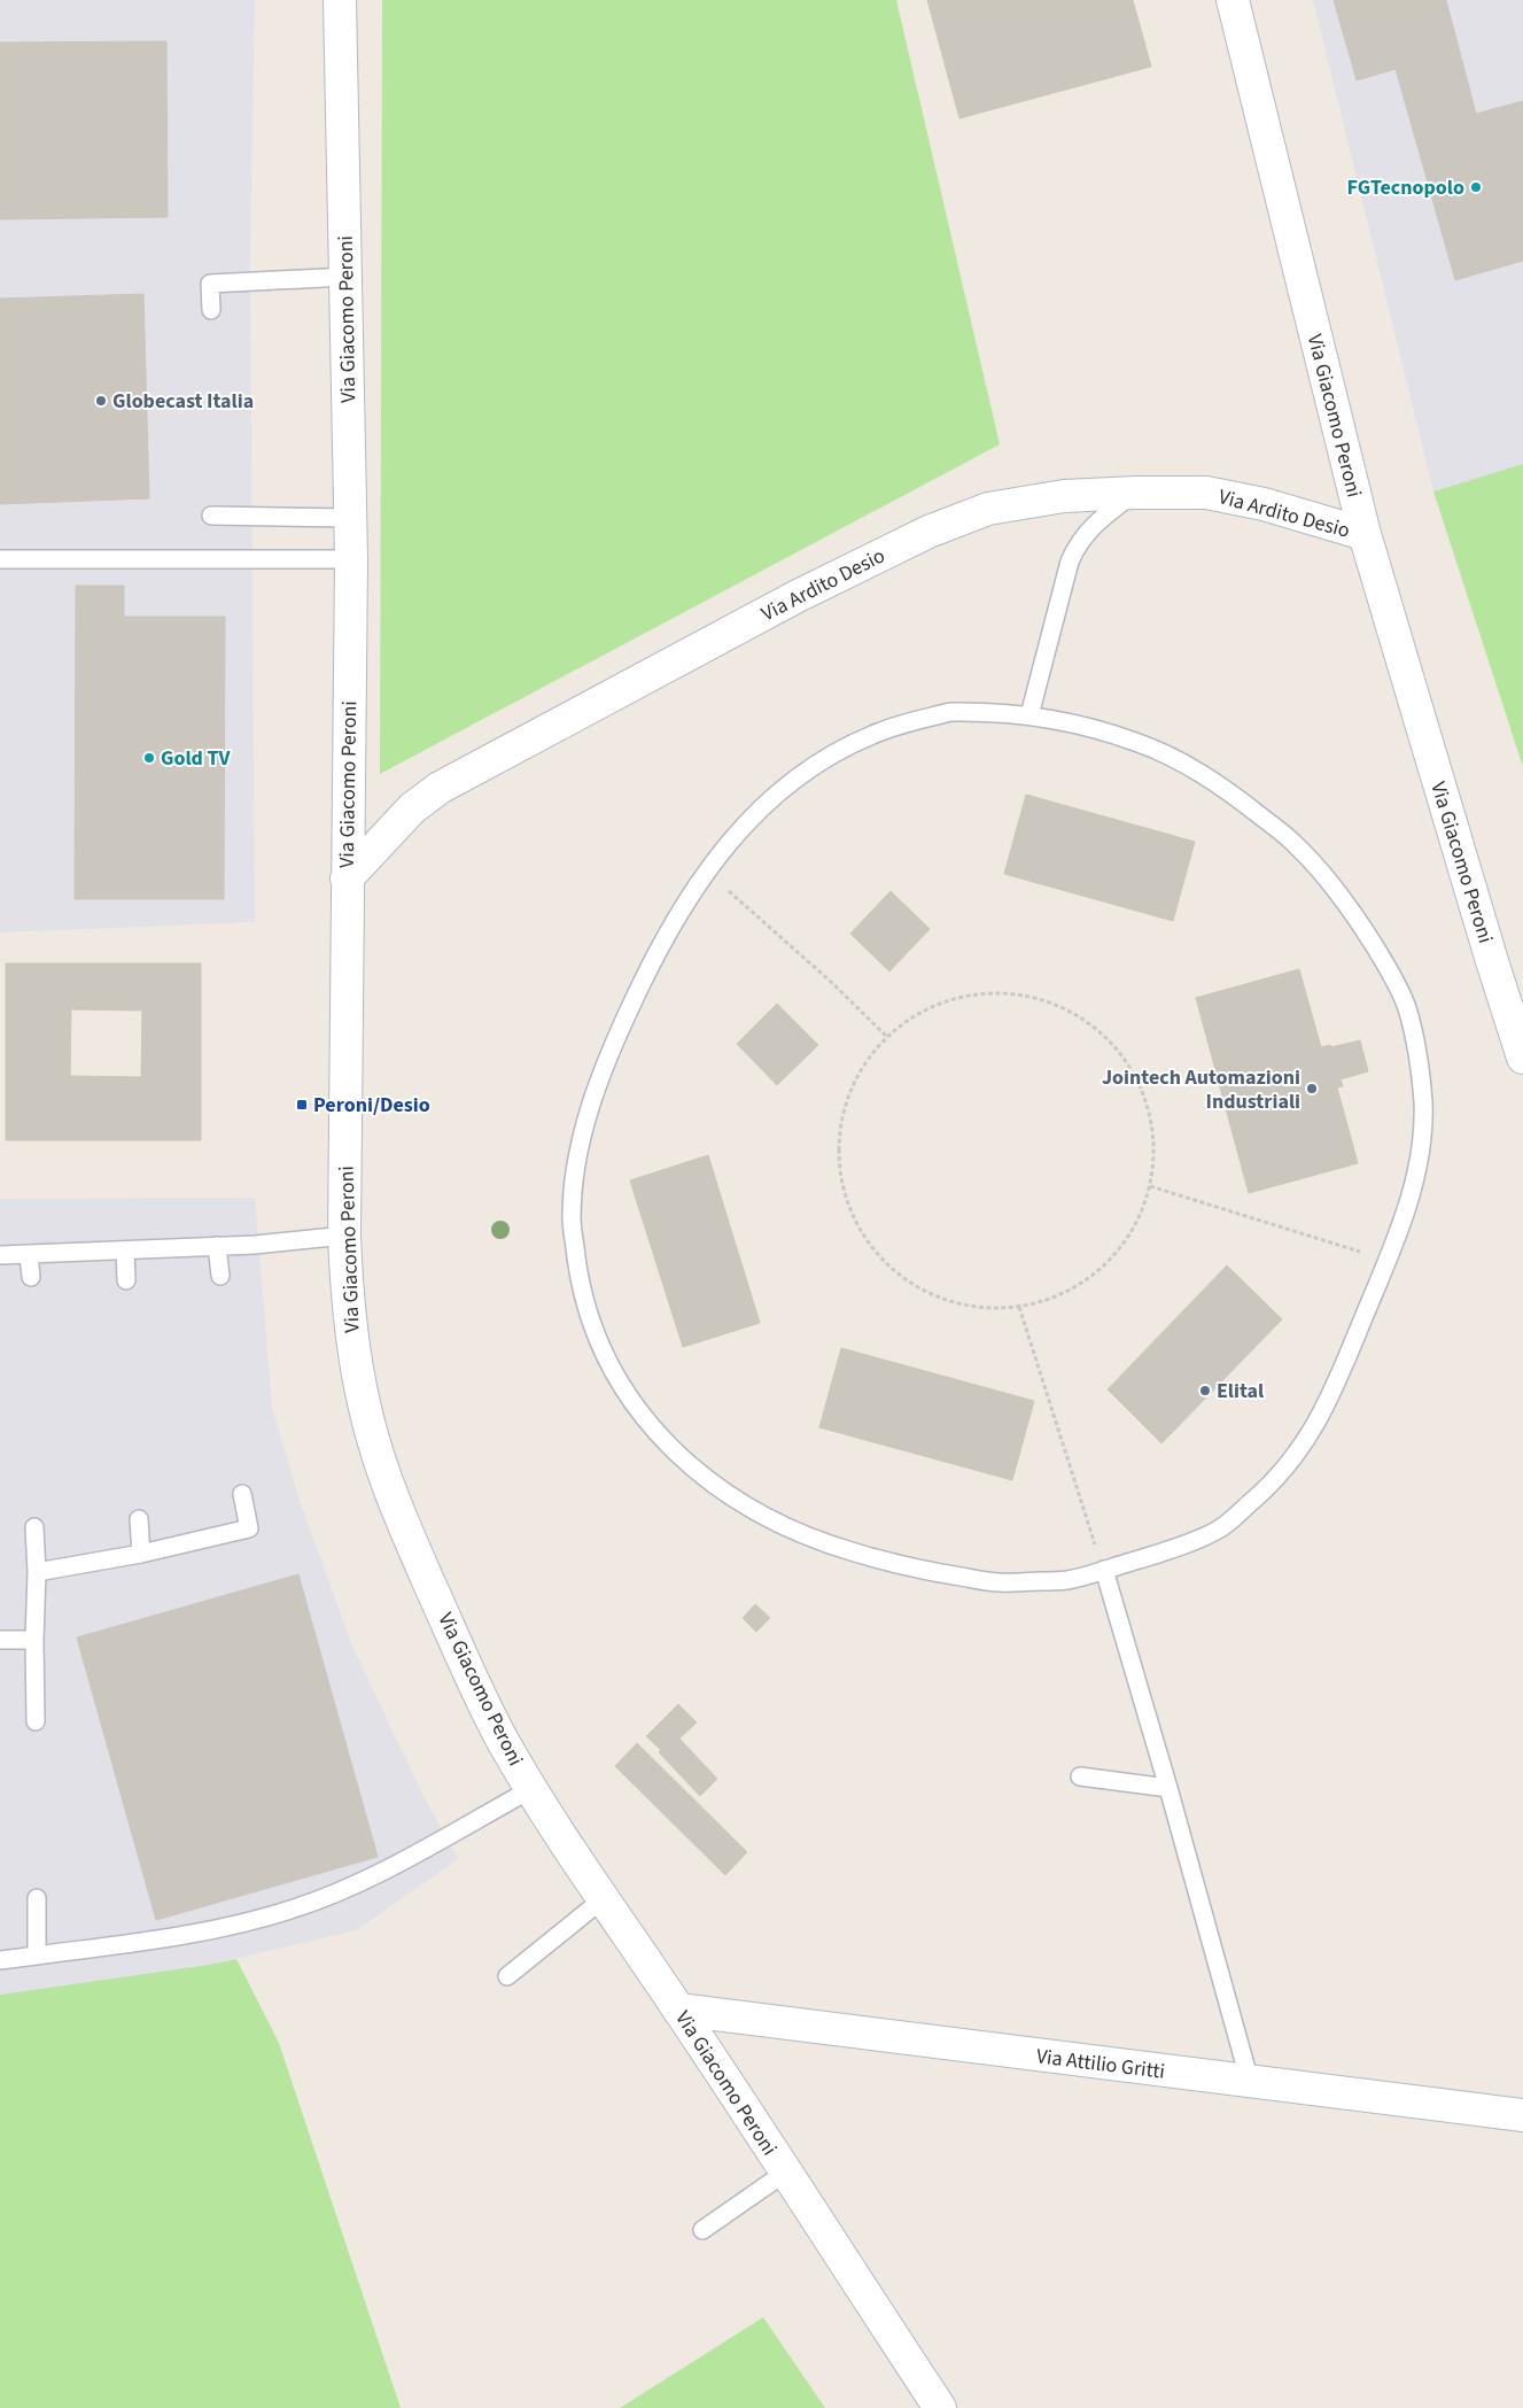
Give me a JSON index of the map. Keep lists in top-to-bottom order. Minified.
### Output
{"streets":{"street":["Via Giacomo Peroni","Via Ardito Desio","Via Attilio Gritti"]},"crossings":[["Via Giacomo Peroni","Via Ardito Desio"],["Via Giacomo Peroni","Via Attilio Gritti"]],"places":{"other":["FGTecnopolo","Globecast Italia","Gold TV","Jointech Automazioni Industriali","Elital"],"transit":["Peroni/Desio"]}}
